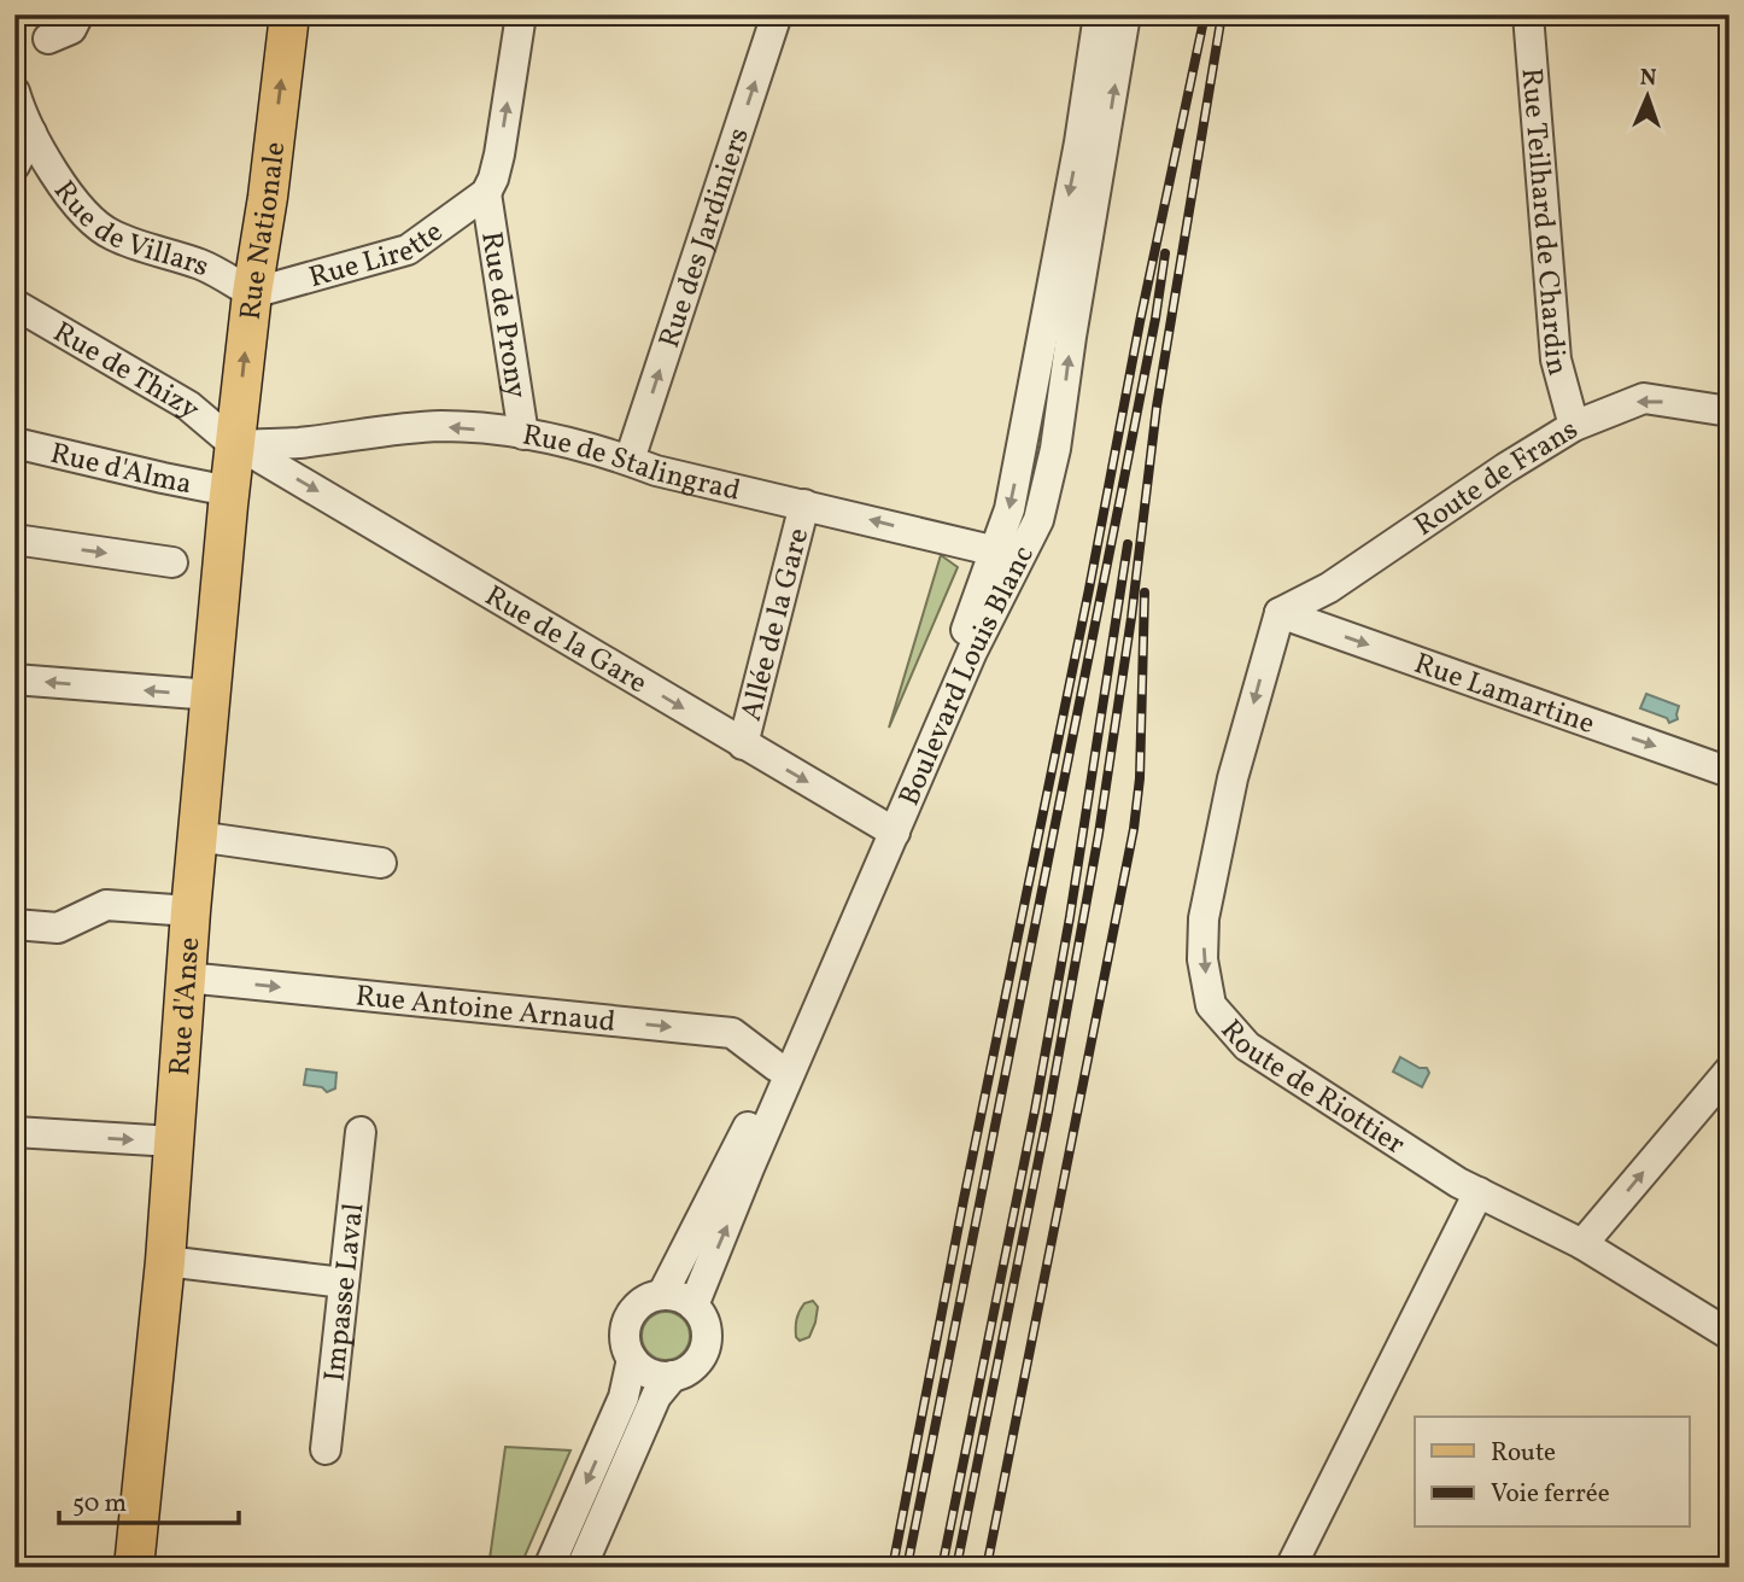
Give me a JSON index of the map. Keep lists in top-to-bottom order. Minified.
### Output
{"streets":{"main road":["Rue Nationale","Rue d'Anse"],"street":["Rue Teilhard de Chardin","Rue de Villars","Rue des Jardiniers","Rue Lirette","Rue de Prony","Rue de Thizy","Rue de Stalingrad","Rue d'Alma","Route de Frans","Allée de la Gare","Rue de la Gare","Boulevard Louis Blanc","Rue Lamartine","Rue Antoine Arnaud","Route de Riottier","Impasse Laval"]},"crossings":[["Rue Teilhard de Chardin","Route de Frans"],["Rue de Villars","Rue Nationale"],["Rue de Villars","Rue Lirette"],["Rue Nationale","Rue Lirette"],["Rue Nationale","Rue de Thizy"],["Rue Nationale","Rue de Stalingrad"],["Rue Nationale","Rue de la Gare"],["Rue Nationale","Rue d'Anse"],["Rue des Jardiniers","Rue de Stalingrad"],["Rue Lirette","Rue de Prony"],["Rue de Prony","Rue de Stalingrad"],["Rue de Thizy","Rue de Stalingrad"],["Rue de Thizy","Rue de la Gare"],["Rue de Thizy","Rue d'Anse"],["Rue de Stalingrad","Allée de la Gare"],["Rue de Stalingrad","Rue de la Gare"],["Rue de Stalingrad","Boulevard Louis Blanc"],["Rue de Stalingrad","Rue d'Anse"],["Rue d'Alma","Rue d'Anse"],["Route de Frans","Rue Lamartine"],["Route de Frans","Route de Riottier"],["Allée de la Gare","Rue de la Gare"],["Rue de la Gare","Boulevard Louis Blanc"],["Rue de la Gare","Rue d'Anse"],["Boulevard Louis Blanc","Rue Antoine Arnaud"],["Rue Lamartine","Route de Riottier"],["Rue d'Anse","Rue Antoine Arnaud"]],"one_way":["Rue Nationale","Rue de Stalingrad","Rue de la Gare","Rue Lamartine","Route de Riottier"],"legend":["Route","Voie ferrée"],"scale_bar":"50 m","north":"top"}
